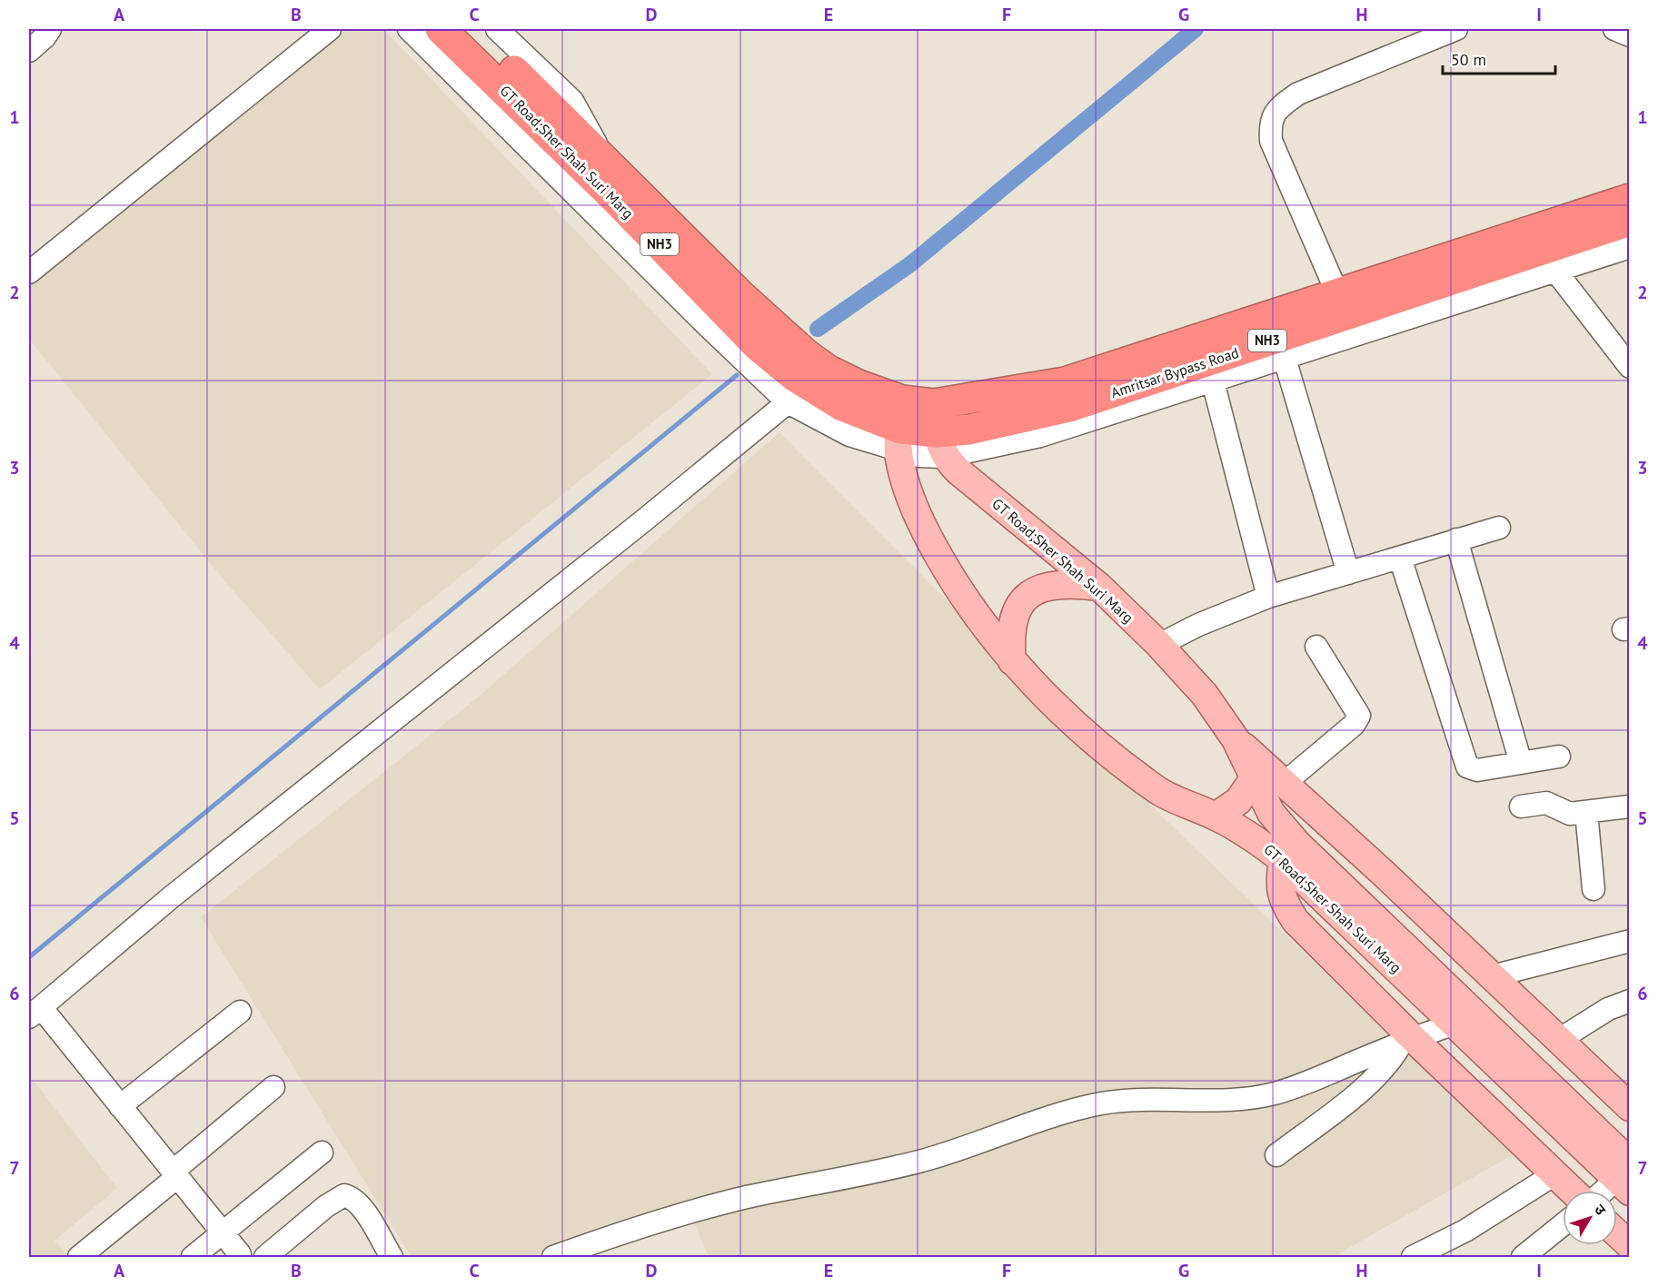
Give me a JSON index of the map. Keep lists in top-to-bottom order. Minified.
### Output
{"streets":{"highway":["GT Road;Sher Shah Suri Marg","NH3","Amritsar Bypass Road"]},"crossings":[["GT Road;Sher Shah Suri Marg","Amritsar Bypass Road"]],"scale_bar":"50 m","north":"top right","grid":{"columns":["A","B","C","D","E","F","G","H","I"],"rows":["1","2","3","4","5","6","7"]}}
